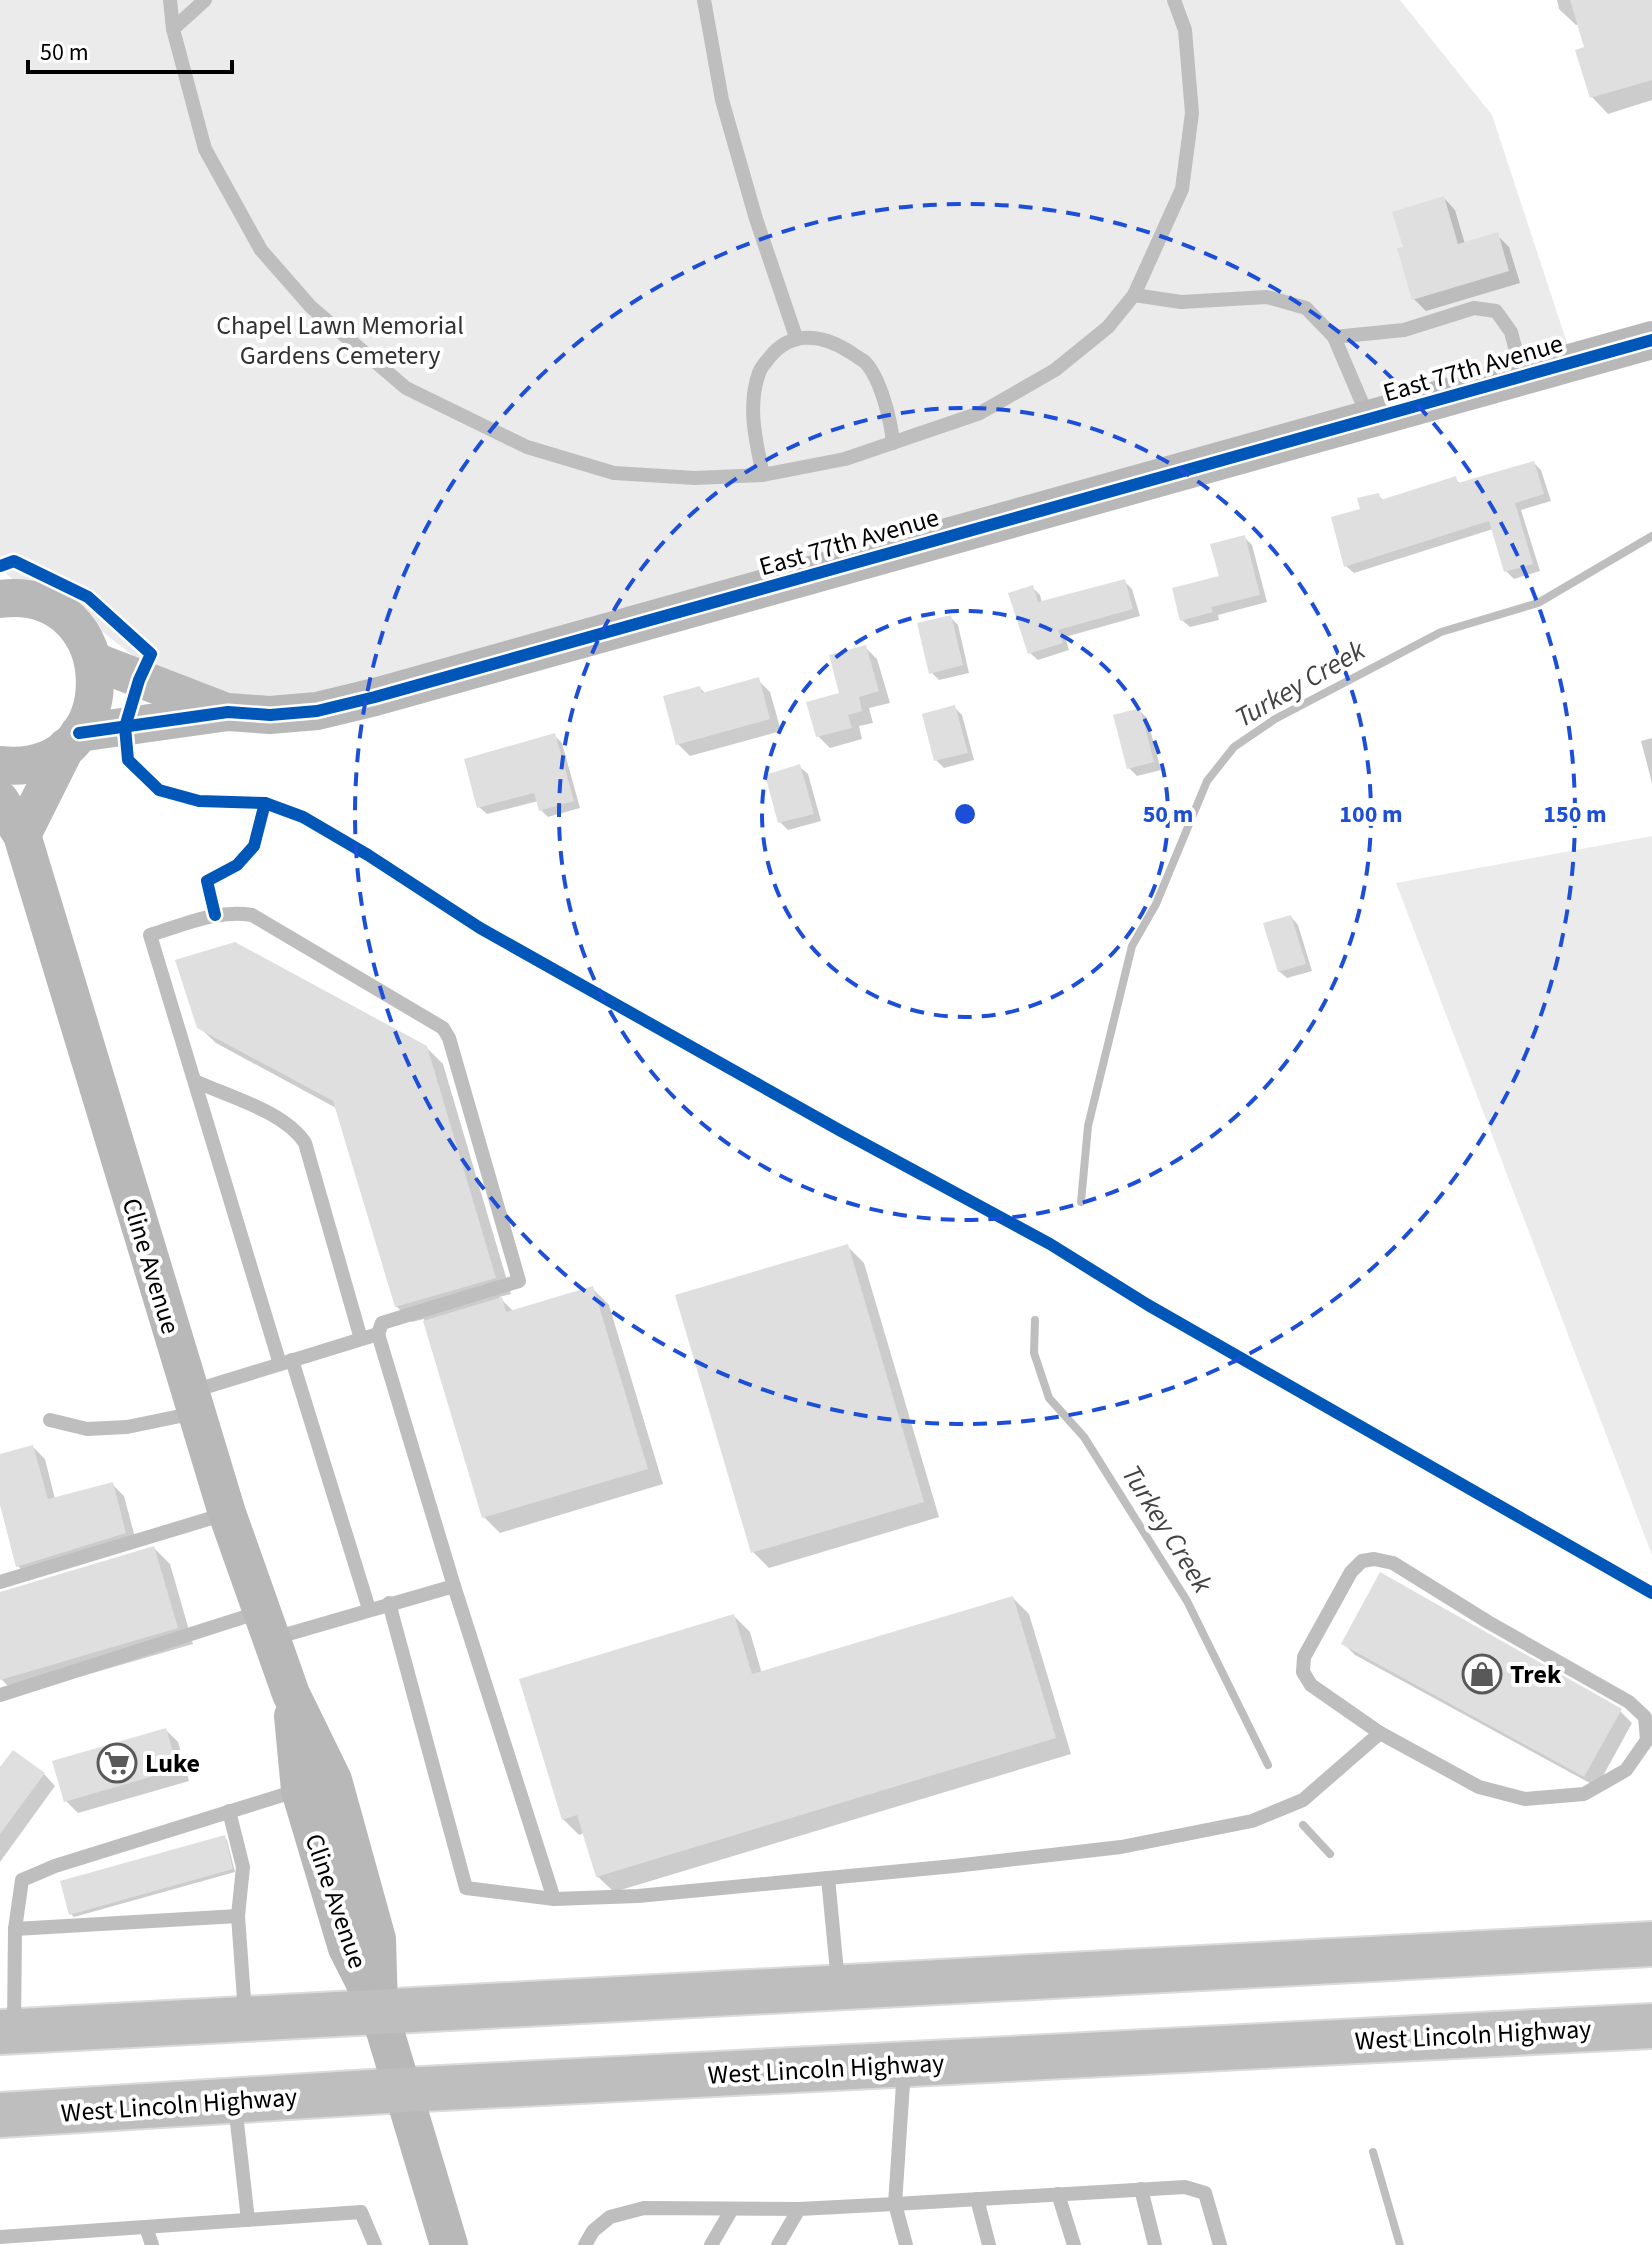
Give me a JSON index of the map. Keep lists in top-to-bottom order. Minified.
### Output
{"streets":{"main road":["West Lincoln Highway"],"street":["East 77th Avenue","Cline Avenue"]},"crossings":[["Cline Avenue","West Lincoln Highway"]],"water":["Turkey Creek"],"parks":["Chapel Lawn Memorial Gardens Cemetery"],"places":{"shop":["Trek"],"supermarket":["Luke"]},"scale_bar":"50 m","rings":["50 m","100 m","150 m"]}
